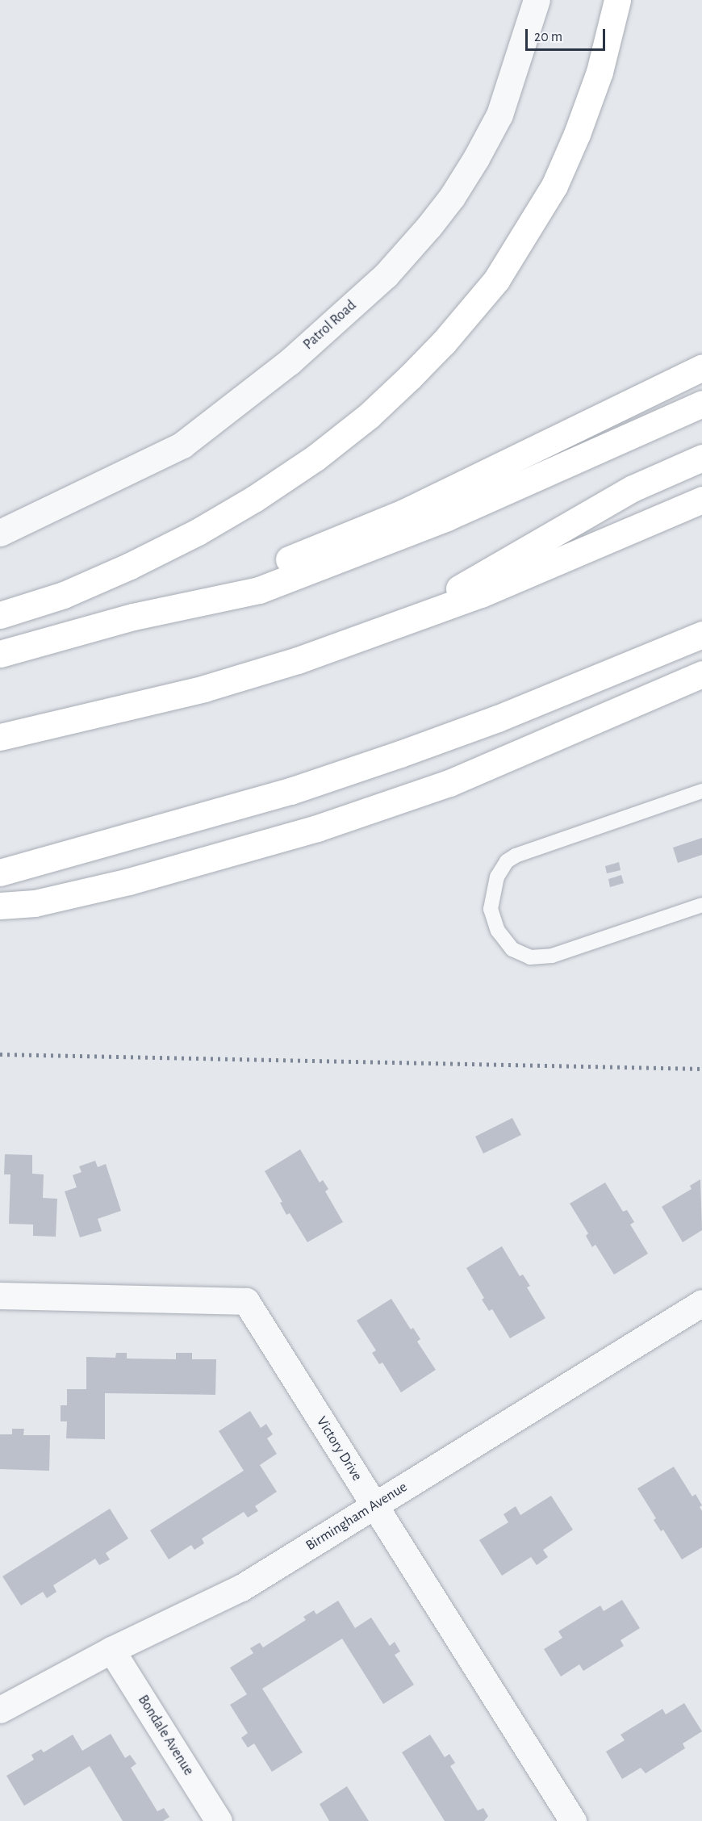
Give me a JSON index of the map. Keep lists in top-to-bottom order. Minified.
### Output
{"streets":{"street":["Patrol Road","Victory Drive","Birmingham Avenue","Bondale Avenue"]},"crossings":[["Victory Drive","Birmingham Avenue"],["Birmingham Avenue","Bondale Avenue"]],"scale_bar":"20 m"}
